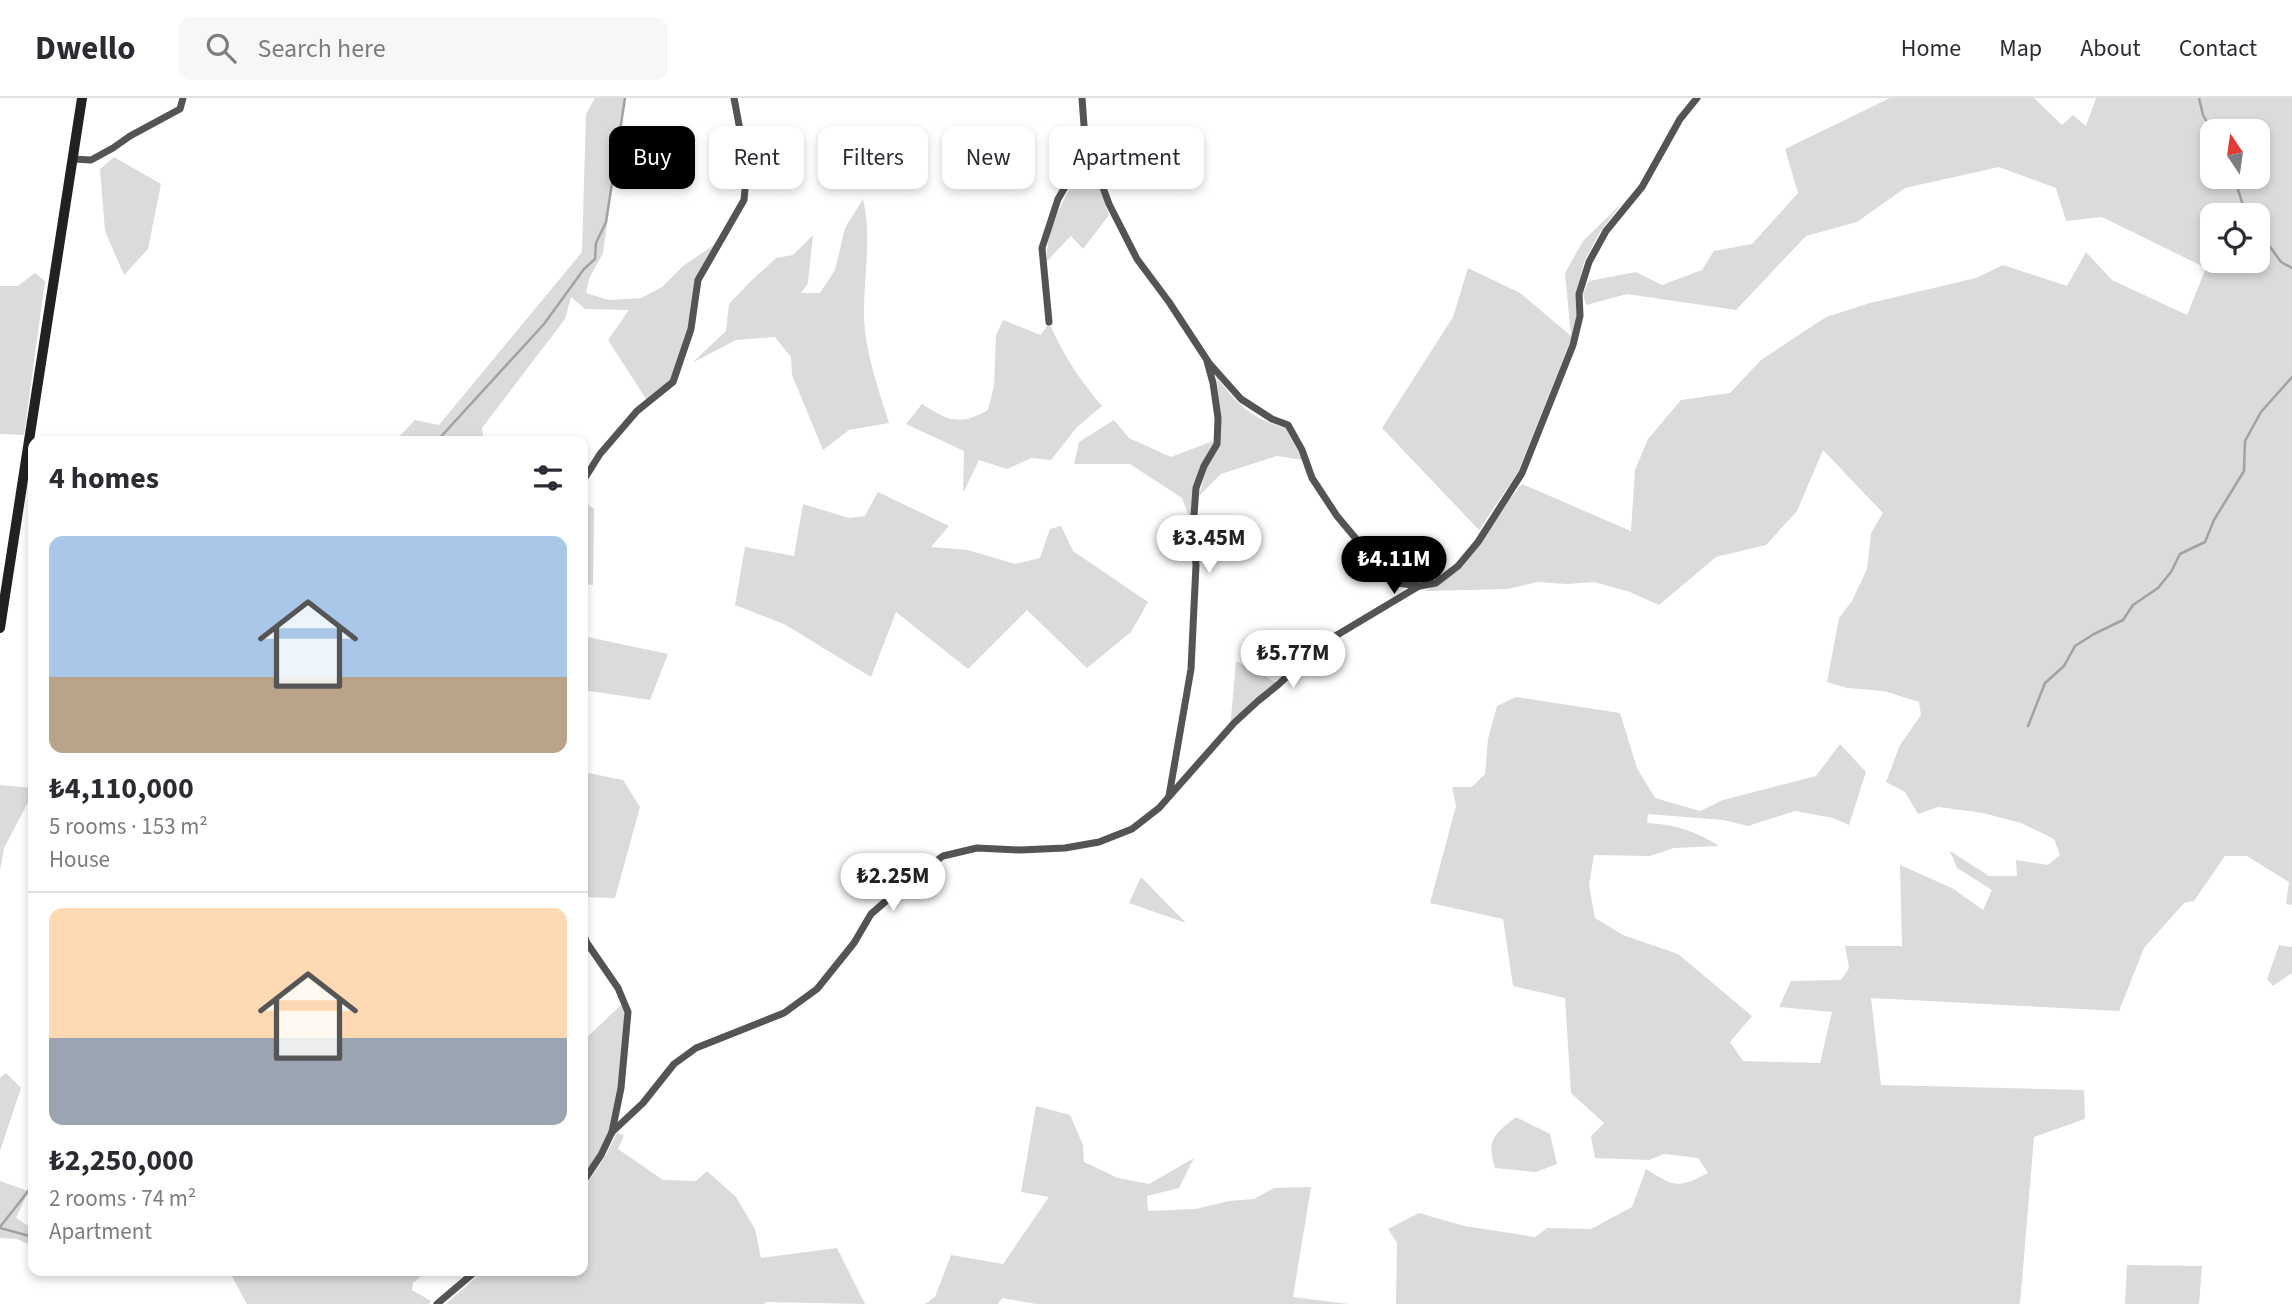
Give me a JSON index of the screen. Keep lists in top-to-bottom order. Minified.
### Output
{"north":"top","page":{"header":"Dwello","search":"Search here","nav":["Home","Map","About","Contact"],"chip":["Buy","Rent","Filters","New","Apartment"],"heading":"4 homes","price":["₺3.45M","₺4.11M","₺5.77M","₺2.25M"],"list":[{"name":"₺4,110,000","note":"5 rooms · 153 m² · House"},{"name":"₺2,250,000","note":"2 rooms · 74 m² · Apartment"}]}}
